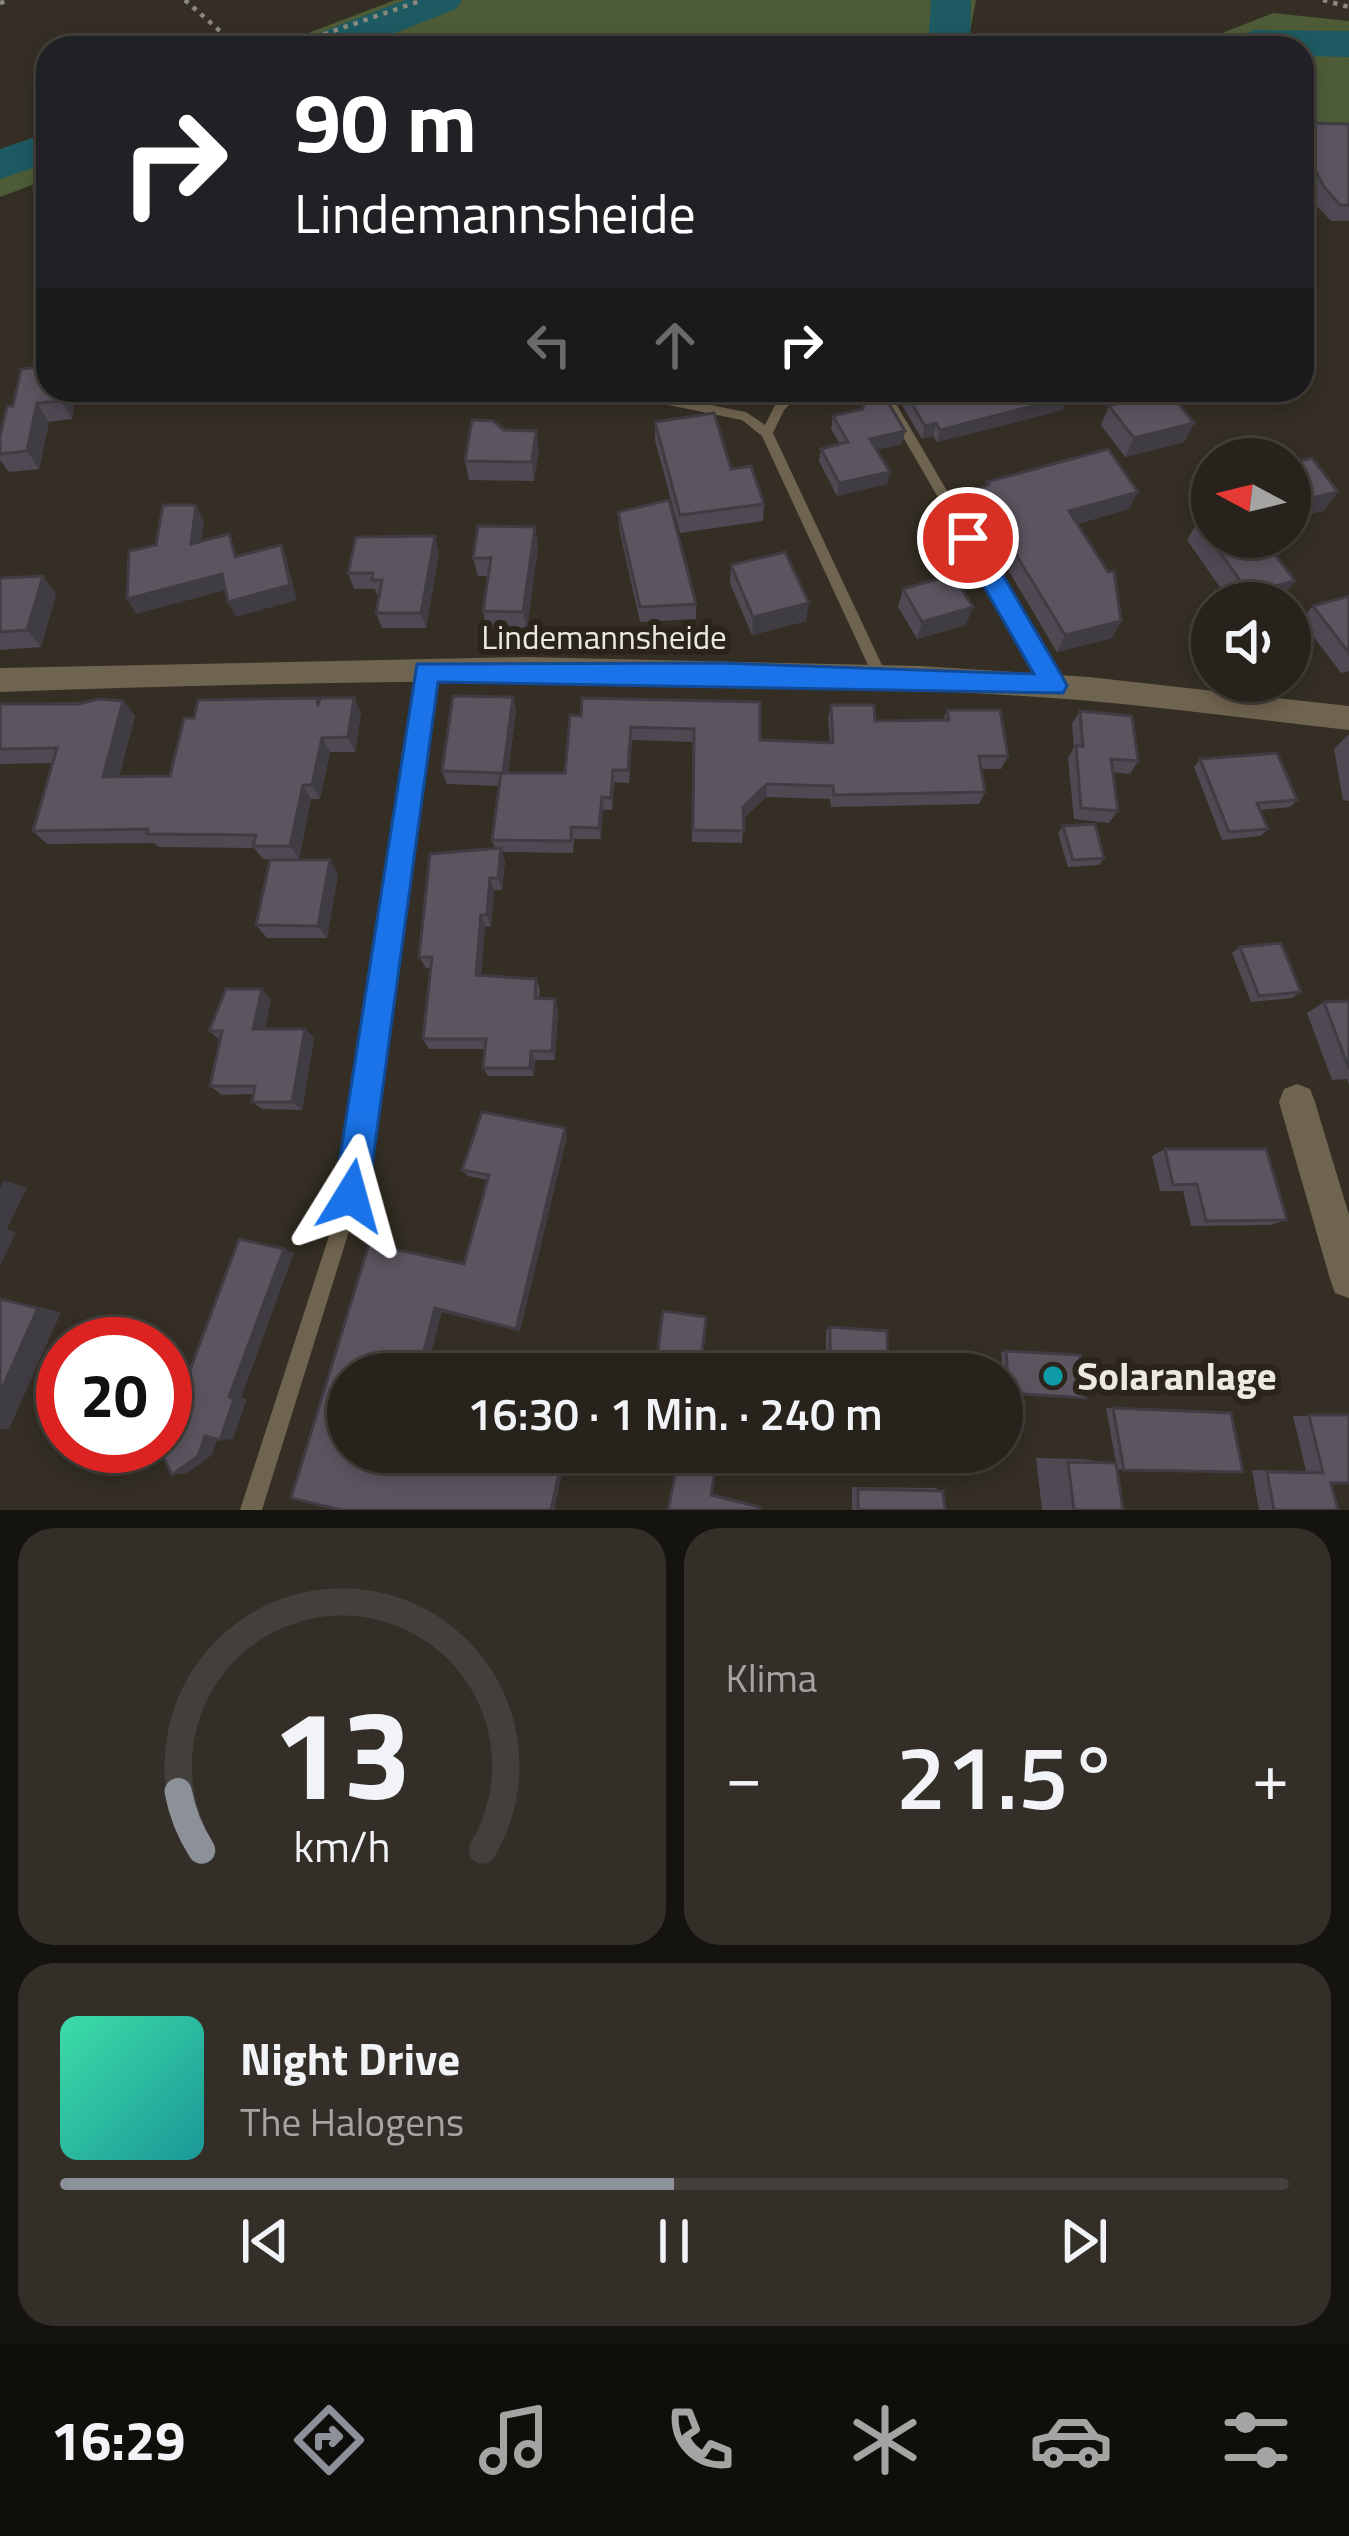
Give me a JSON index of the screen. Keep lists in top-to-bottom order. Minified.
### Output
{"streets":{"street":["Lindemannsheide"]},"places":["Solaranlage"],"north":"left","page":{"turn":["90 m","Lindemannsheide"],"limit":"20","trip":"16:30 · 1 Min. · 240 m","tile":"Klima","heat":["−","21.5°","+"],"song":["Night Drive","The Halogens"],"tabs":"16:29","gauge":["13","km/h"]}}
